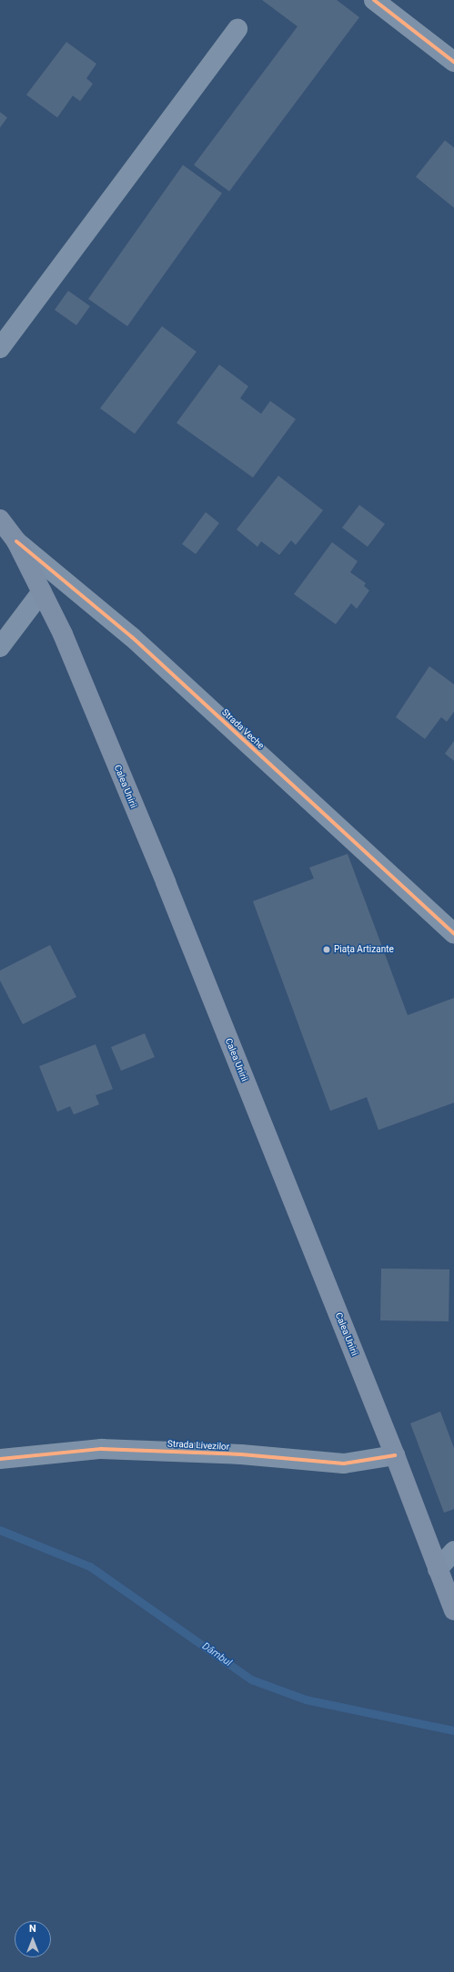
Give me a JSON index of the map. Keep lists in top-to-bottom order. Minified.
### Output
{"streets":{"main road":["Calea Unirii"],"street":["Strada Veche","Strada Livezilor"]},"crossings":[["Strada Veche","Calea Unirii"],["Calea Unirii","Strada Livezilor"]],"water":["Dâmbul"],"places":["Piața Artizante"],"north":"top"}
